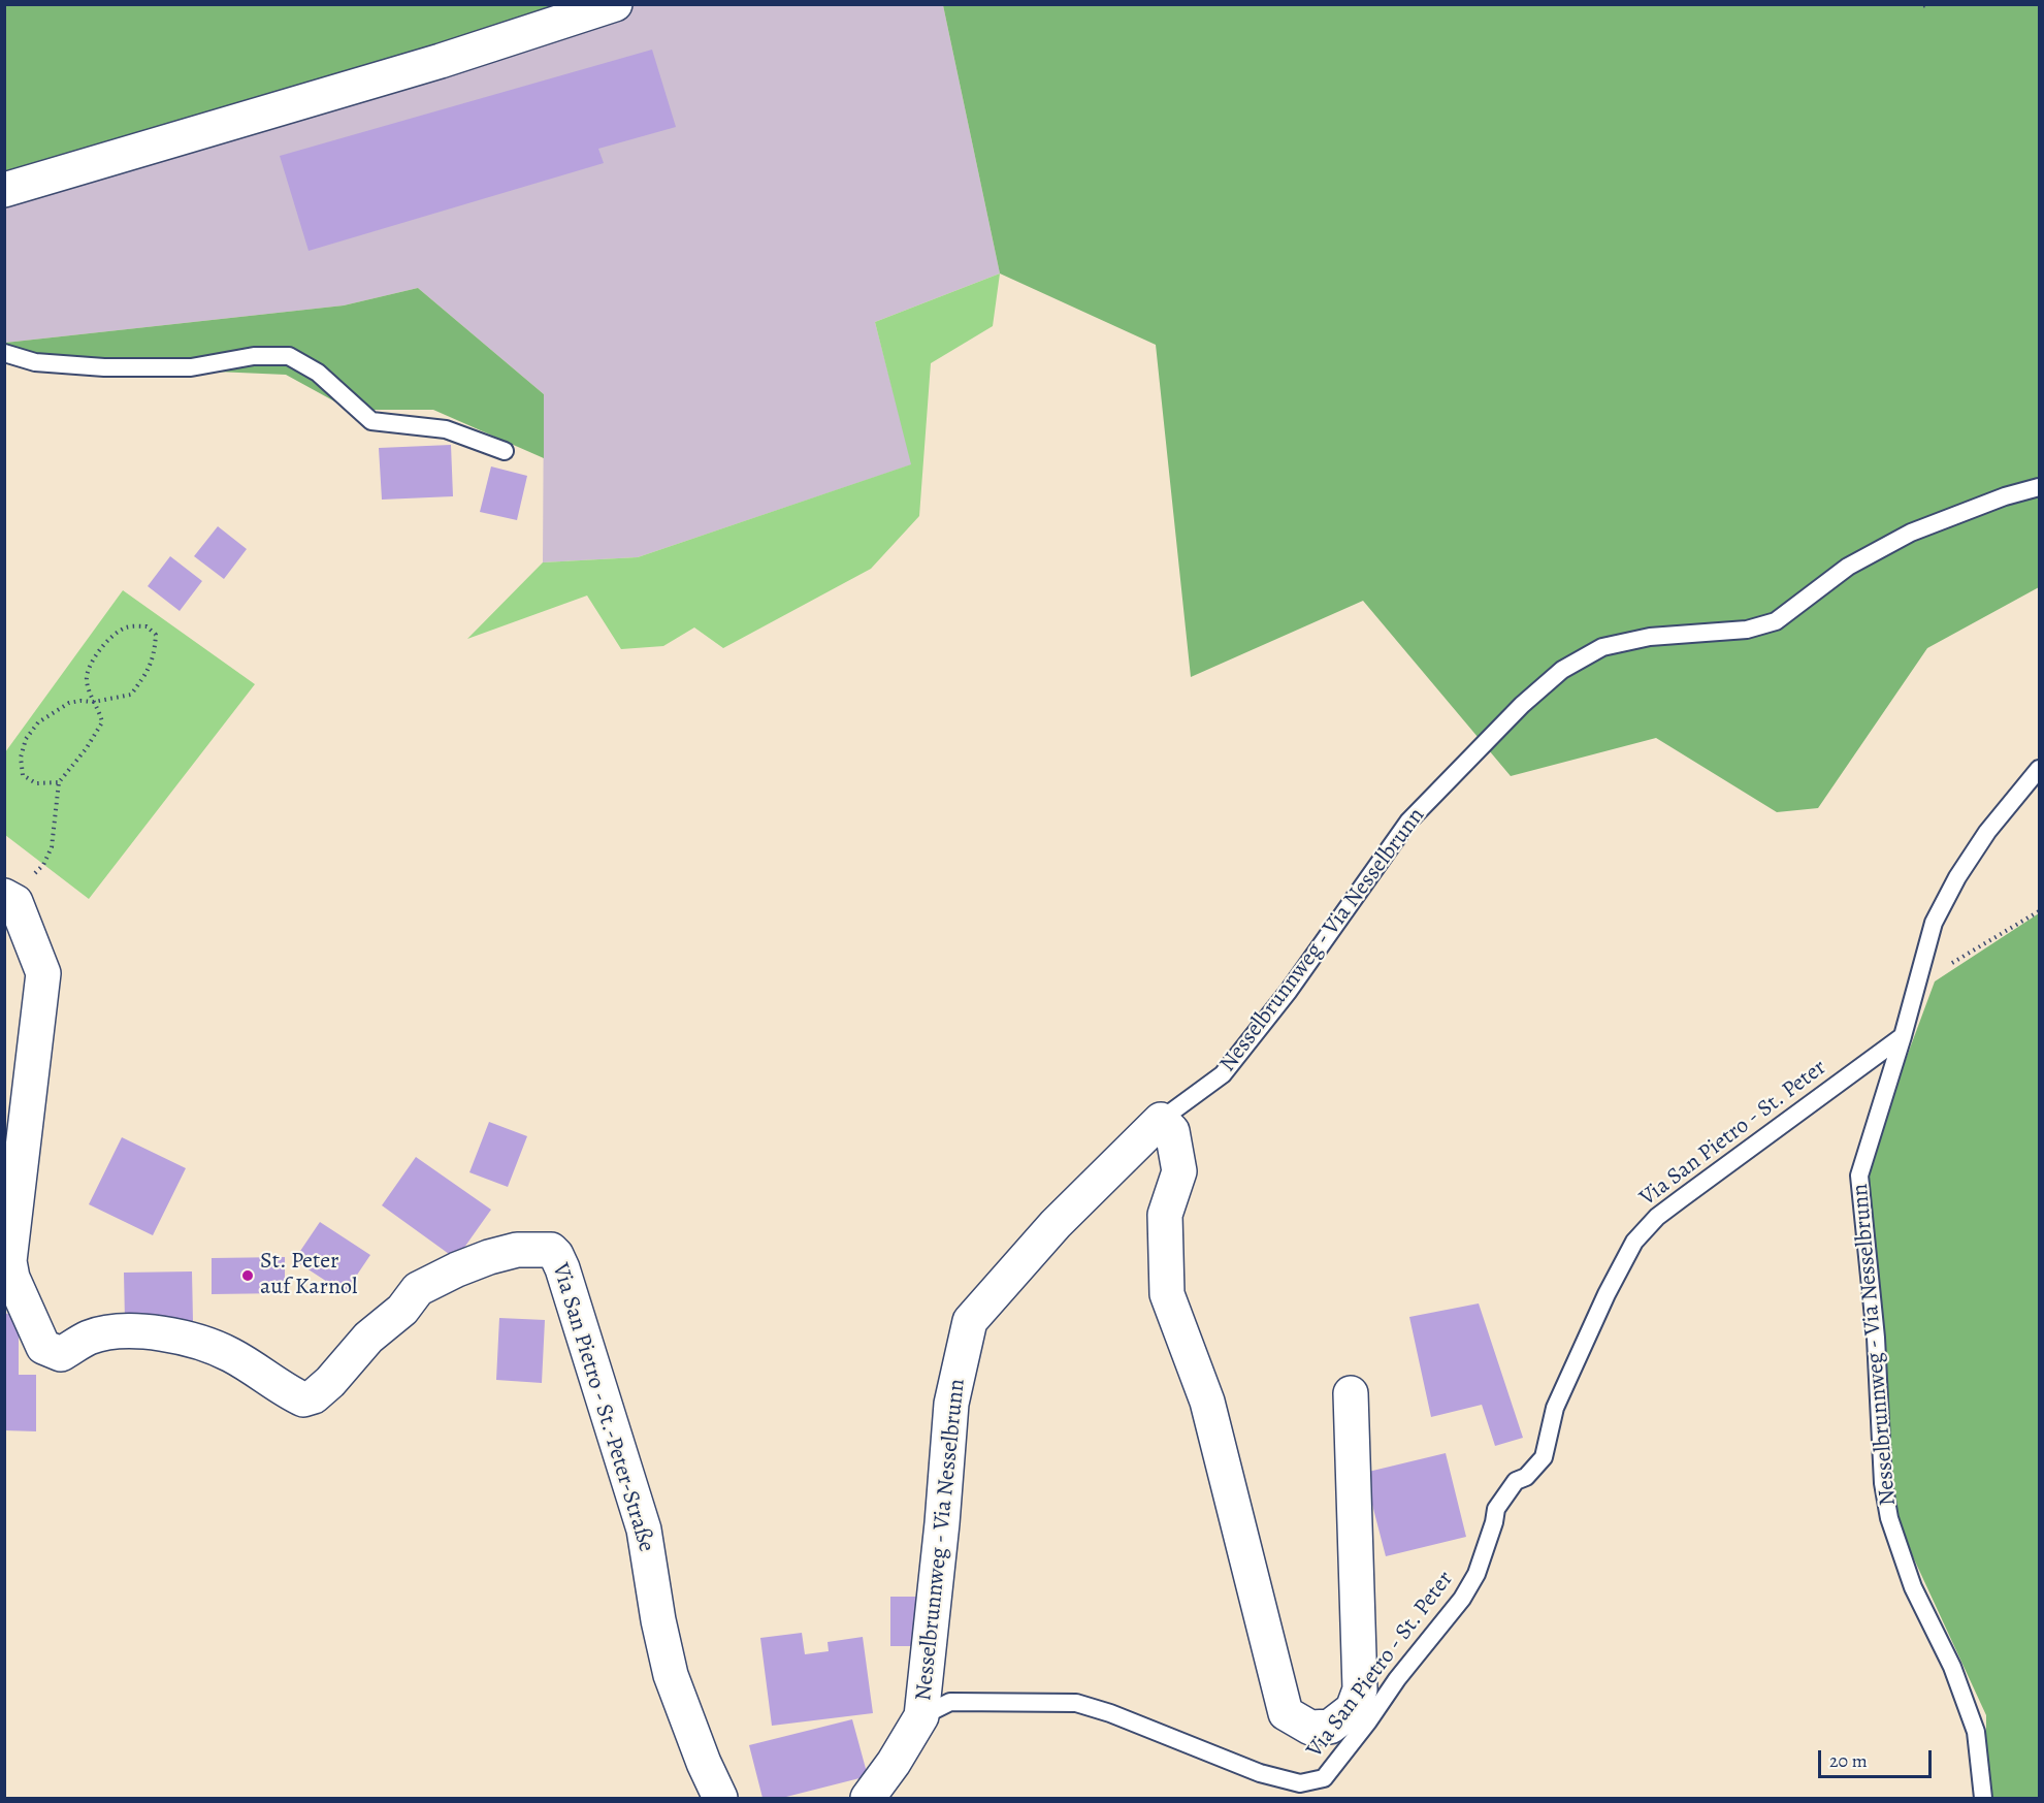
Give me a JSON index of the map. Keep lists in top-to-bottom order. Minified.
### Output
{"streets":{"street":["Nesselbrunnweg - Via Nesselbrunn","Via San Pietro - St.-Peter-Straße"],"lane":["Via San Pietro - St. Peter"]},"crossings":[["Nesselbrunnweg - Via Nesselbrunn","Via San Pietro - St. Peter"]],"places":["St. Peter auf Karnol"],"scale_bar":"20 m"}
